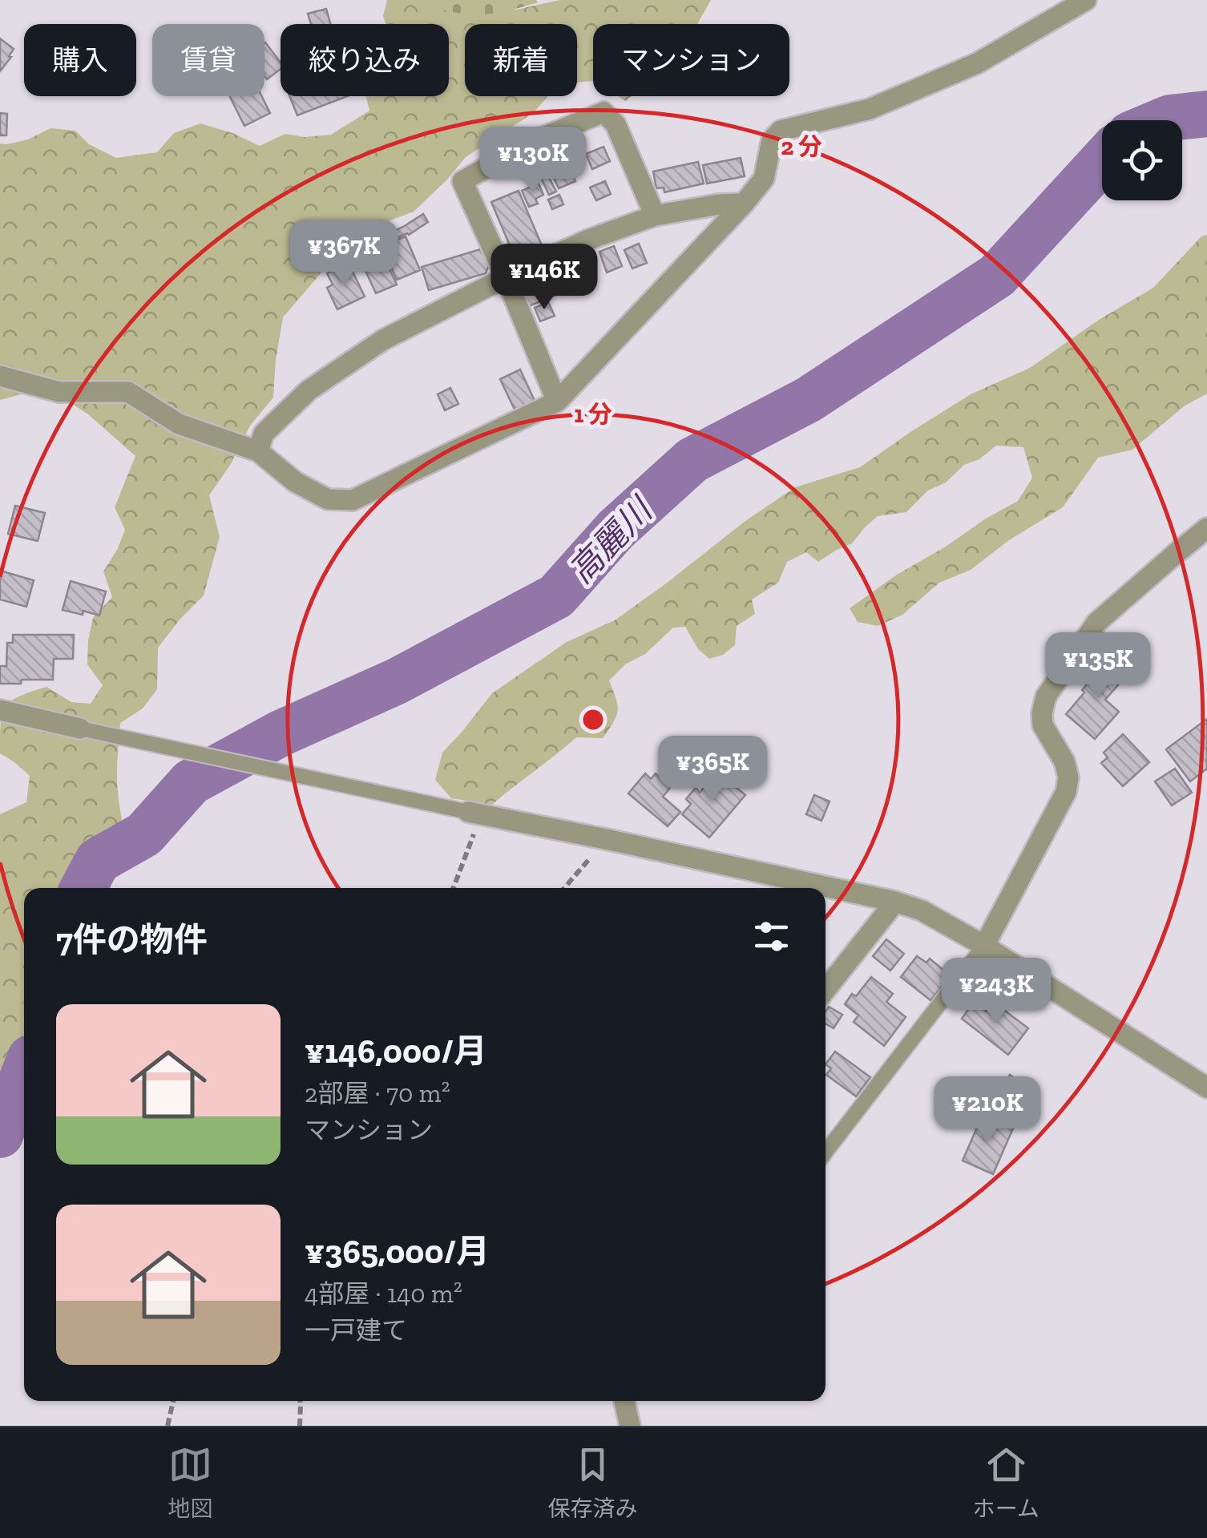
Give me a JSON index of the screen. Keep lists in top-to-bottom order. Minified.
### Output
{"water":["高麗川"],"page":{"chip":["購入","賃貸","絞り込み","新着","マンション"],"price":["¥130K","¥367K","¥146K","¥135K","¥365K","¥243K","¥210K"],"heading":"7件の物件","list":[{"name":"¥146,000/月","note":"2部屋 · 70 m² · マンション"},{"name":"¥365,000/月","note":"4部屋 · 140 m² · 一戸建て"}],"tabs":["地図","保存済み","ホーム"]},"rings":["2 分","1 分"]}
